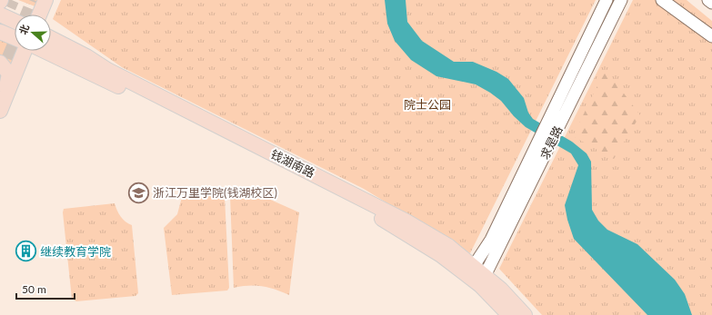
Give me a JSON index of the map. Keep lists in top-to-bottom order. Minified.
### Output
{"streets":{"main road":["钱湖南路"],"street":["求是路"]},"crossings":[["求是路","钱湖南路"]],"parks":["院士公园"],"places":{"school or university":["浙江万里学院(钱湖校区)"],"building":["继续教育学院"]},"scale_bar":"50 m","north":"left"}
